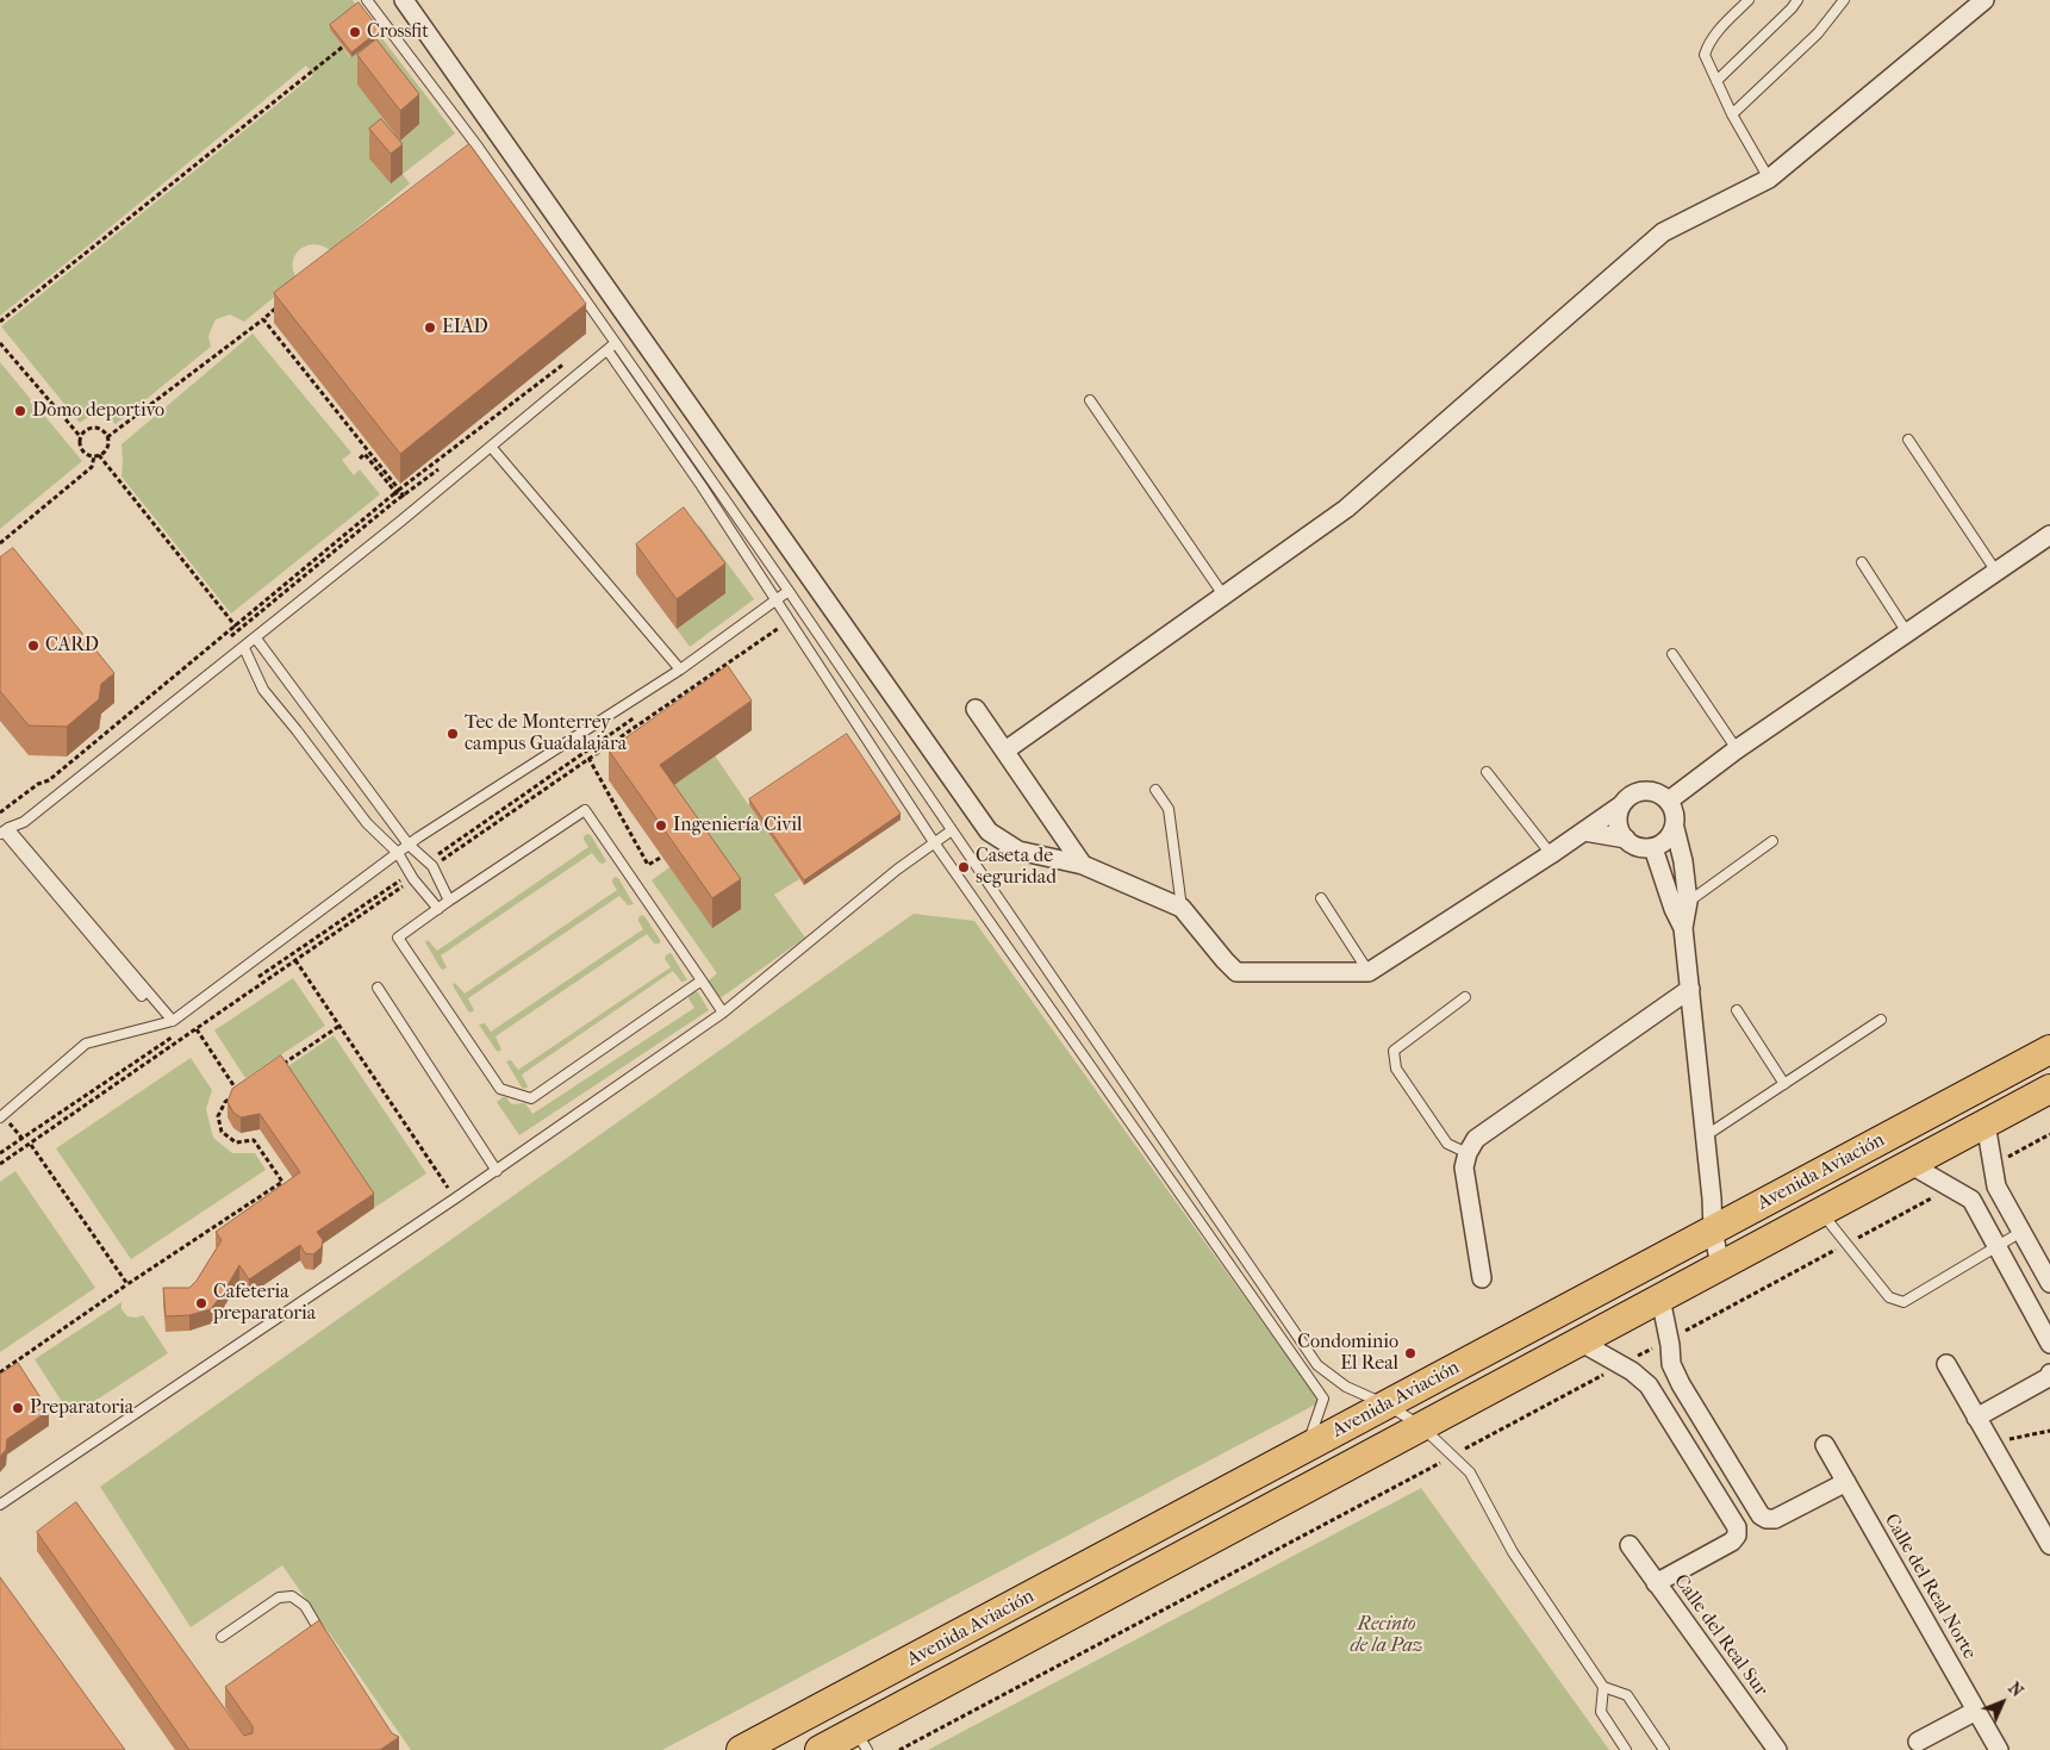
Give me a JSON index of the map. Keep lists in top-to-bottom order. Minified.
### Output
{"streets":{"main road":["Avenida Aviación"],"street":["Calle del Real Norte","Calle del Real Sur"]},"parks":["Recinto de la Paz"],"places":["Crossfit","EIAD","Domo deportivo","CARD","Tec de Monterrey campus Guadalajara","Ingeniería Civil","Caseta de seguridad","Cafeteria preparatoria","Condominio El Real","Preparatoria"],"north":"top right"}
